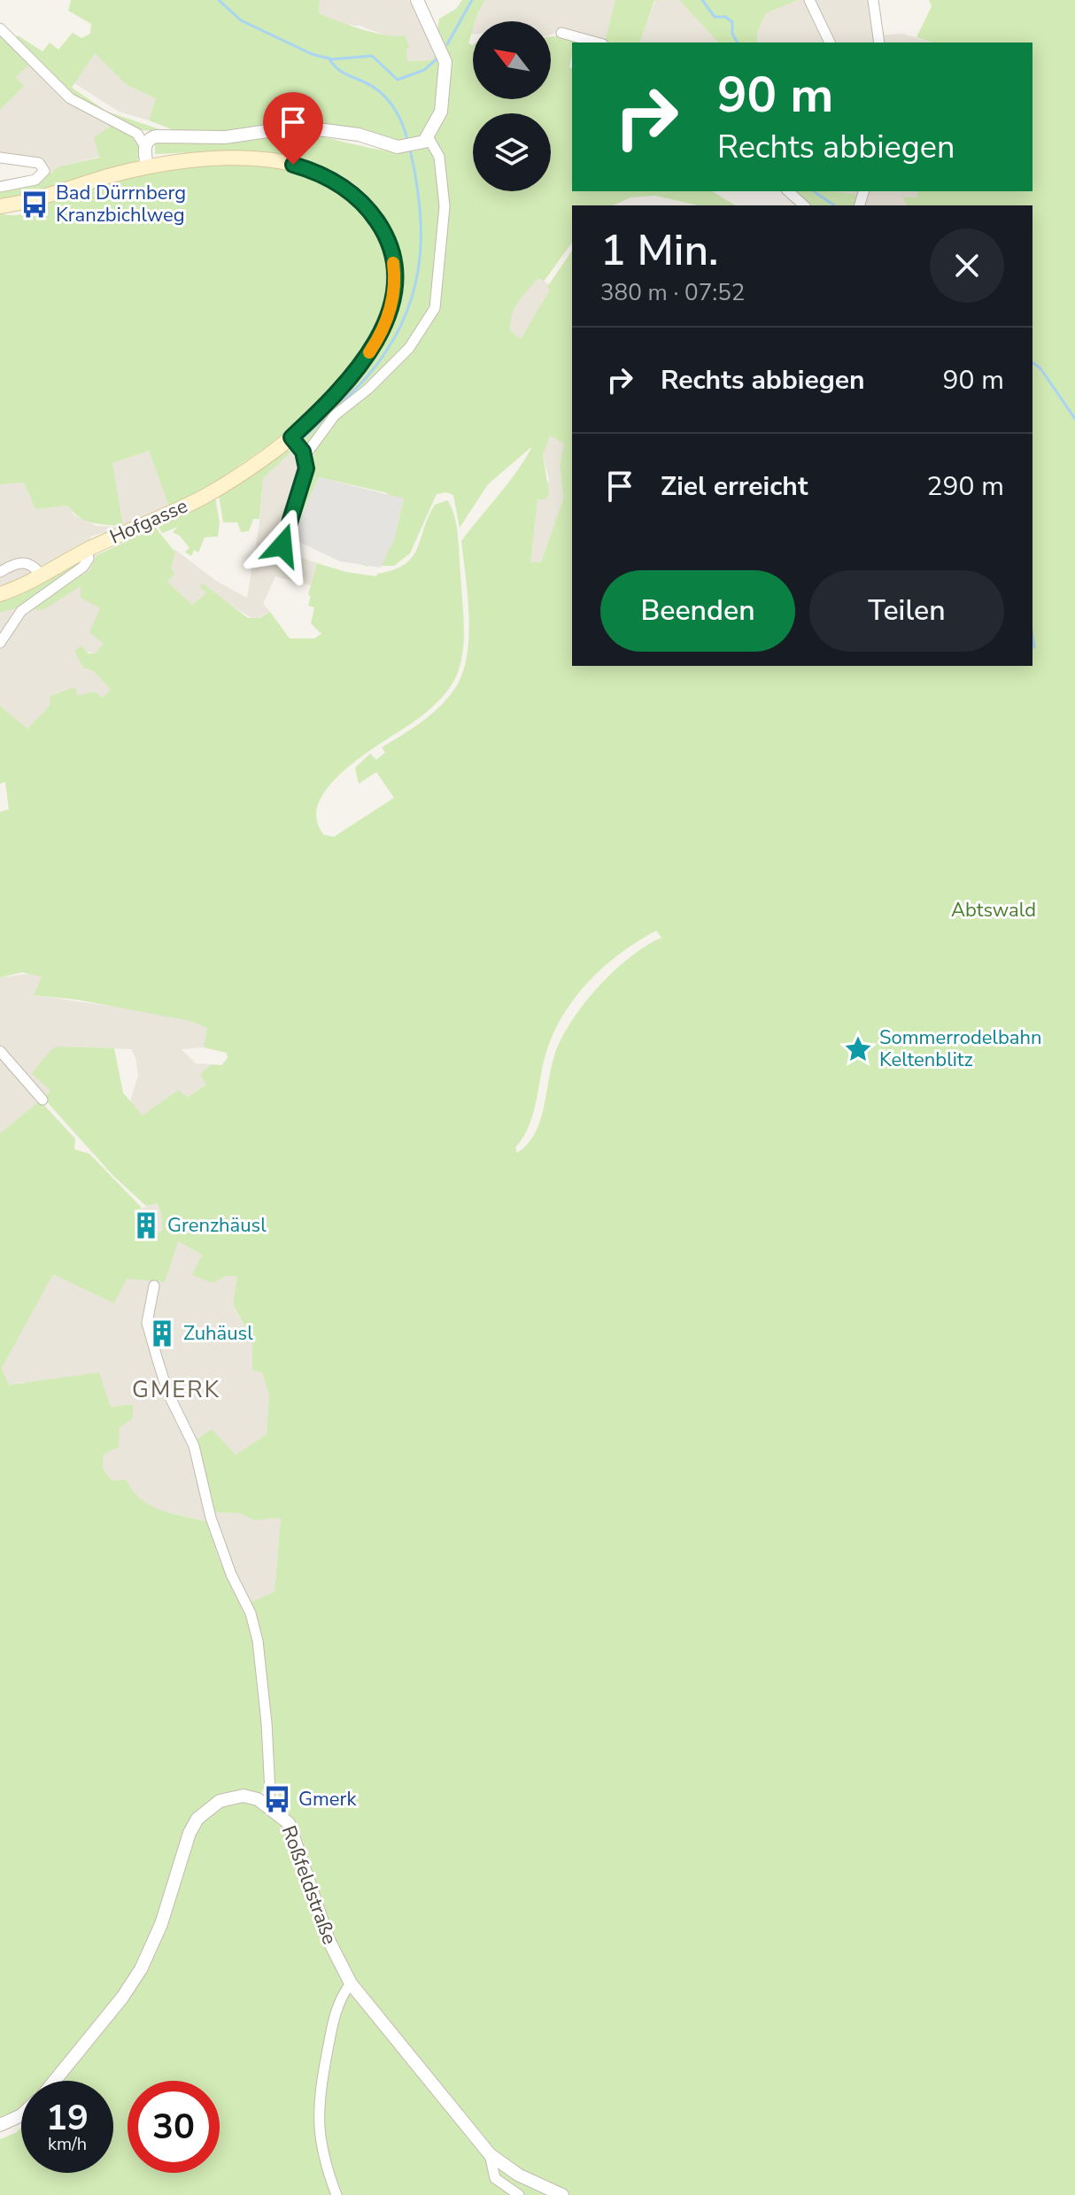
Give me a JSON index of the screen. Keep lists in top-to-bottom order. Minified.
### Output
{"streets":{"main road":["Hofgasse"],"street":["Roßfeldstraße"]},"districts":["GMERK"],"parks":["Abtswald"],"places":{"bus stop":["Bad Dürrnberg Kranzbichlweg","Gmerk"],"place":["Sommerrodelbahn Keltenblitz"],"building":["Grenzhäusl","Zuhäusl"]},"north":"top left","page":{"turn":["90 m","Rechts abbiegen"],"heading":["1 Min.","380 m · 07:52"],"list":[{"name":"Rechts abbiegen","value":"90 m"},{"name":"Ziel erreicht","value":"290 m"}],"buttons":["Beenden","Teilen"],"speed":"19 km/h","limit":"30"}}
